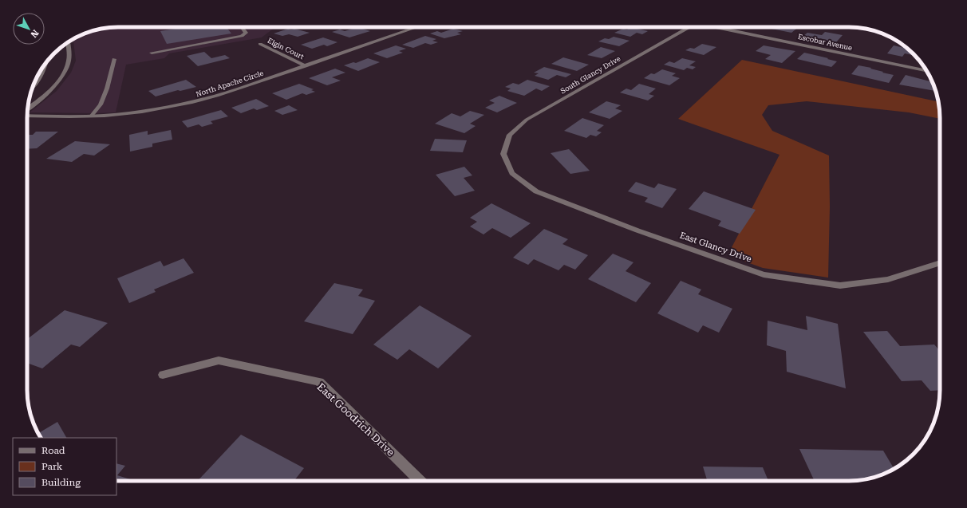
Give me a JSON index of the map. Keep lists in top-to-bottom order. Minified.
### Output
{"streets":{"street":["Escobar Avenue","Elgin Court","South Glancy Drive","North Apache Circle","East Glancy Drive","East Goodrich Drive"]},"crossings":[["Elgin Court","North Apache Circle"],["South Glancy Drive","East Glancy Drive"]],"legend":["Road","Park","Building"],"north":"bottom right"}
